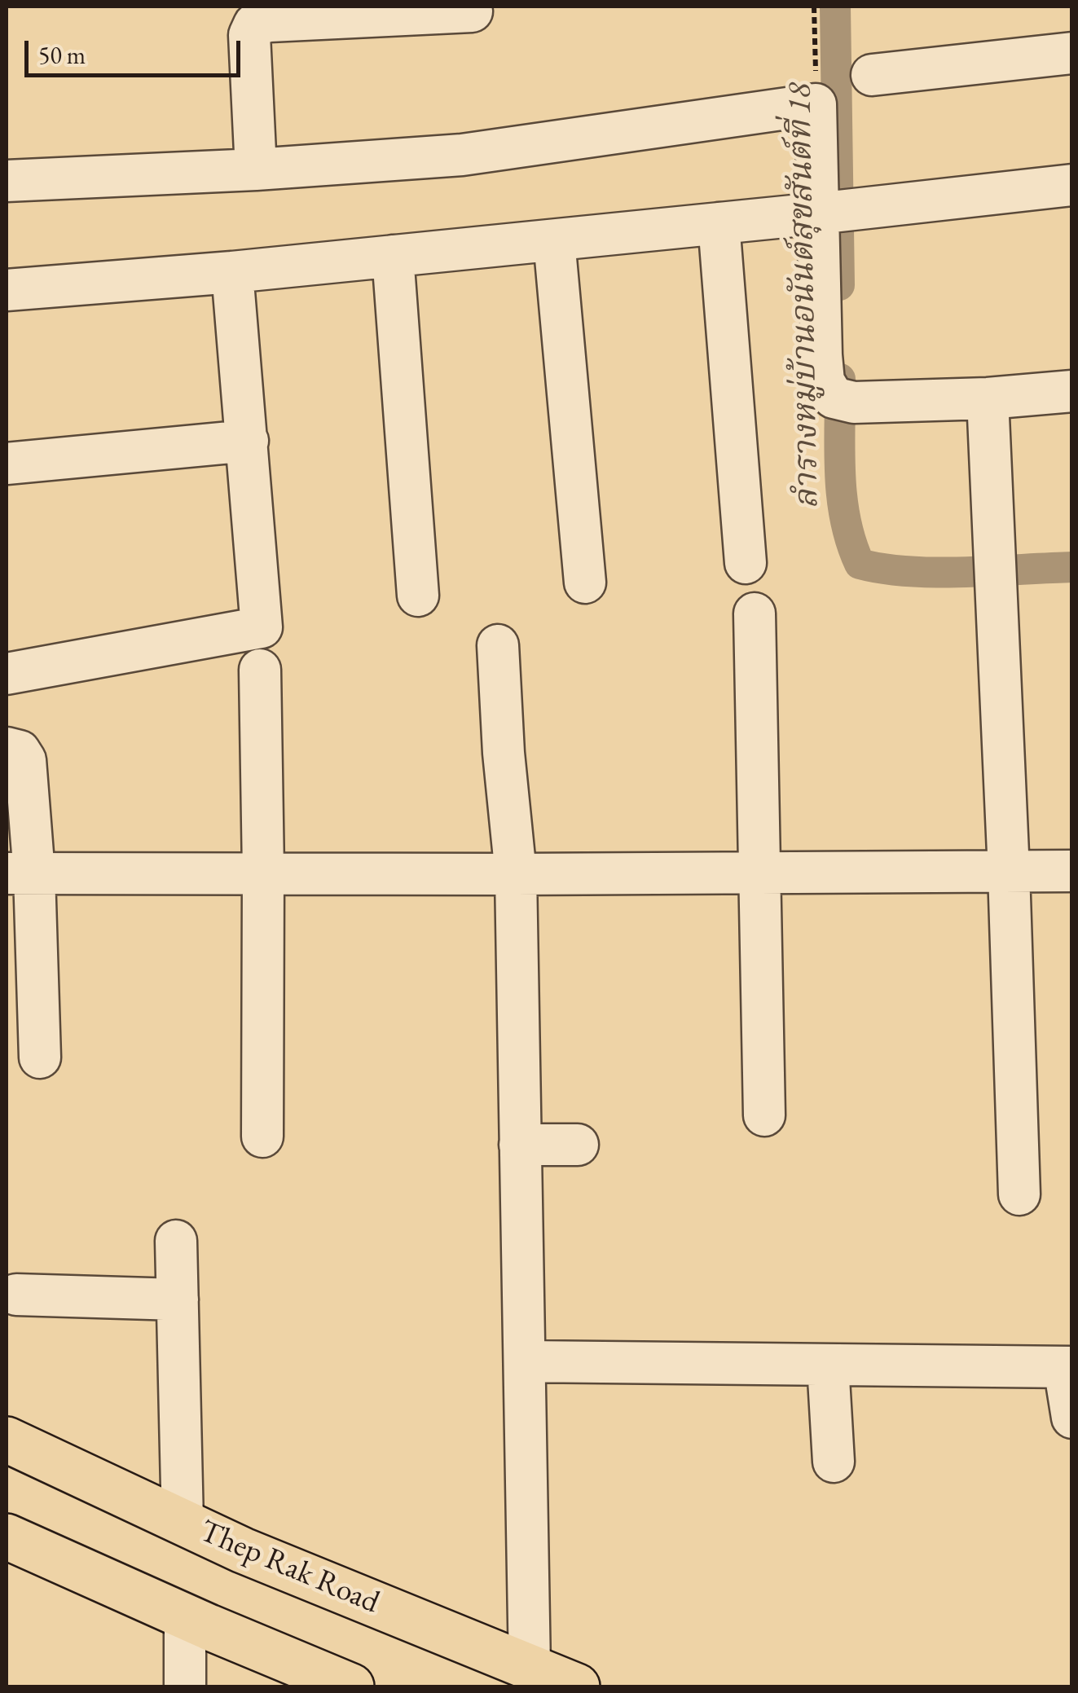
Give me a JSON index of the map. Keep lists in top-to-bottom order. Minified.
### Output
{"streets":{"main road":["Thep Rak Road"]},"water":["ลำรางหมู่บ้านอนันต์สุขสันต์ที่ 18"],"scale_bar":"50 m"}
